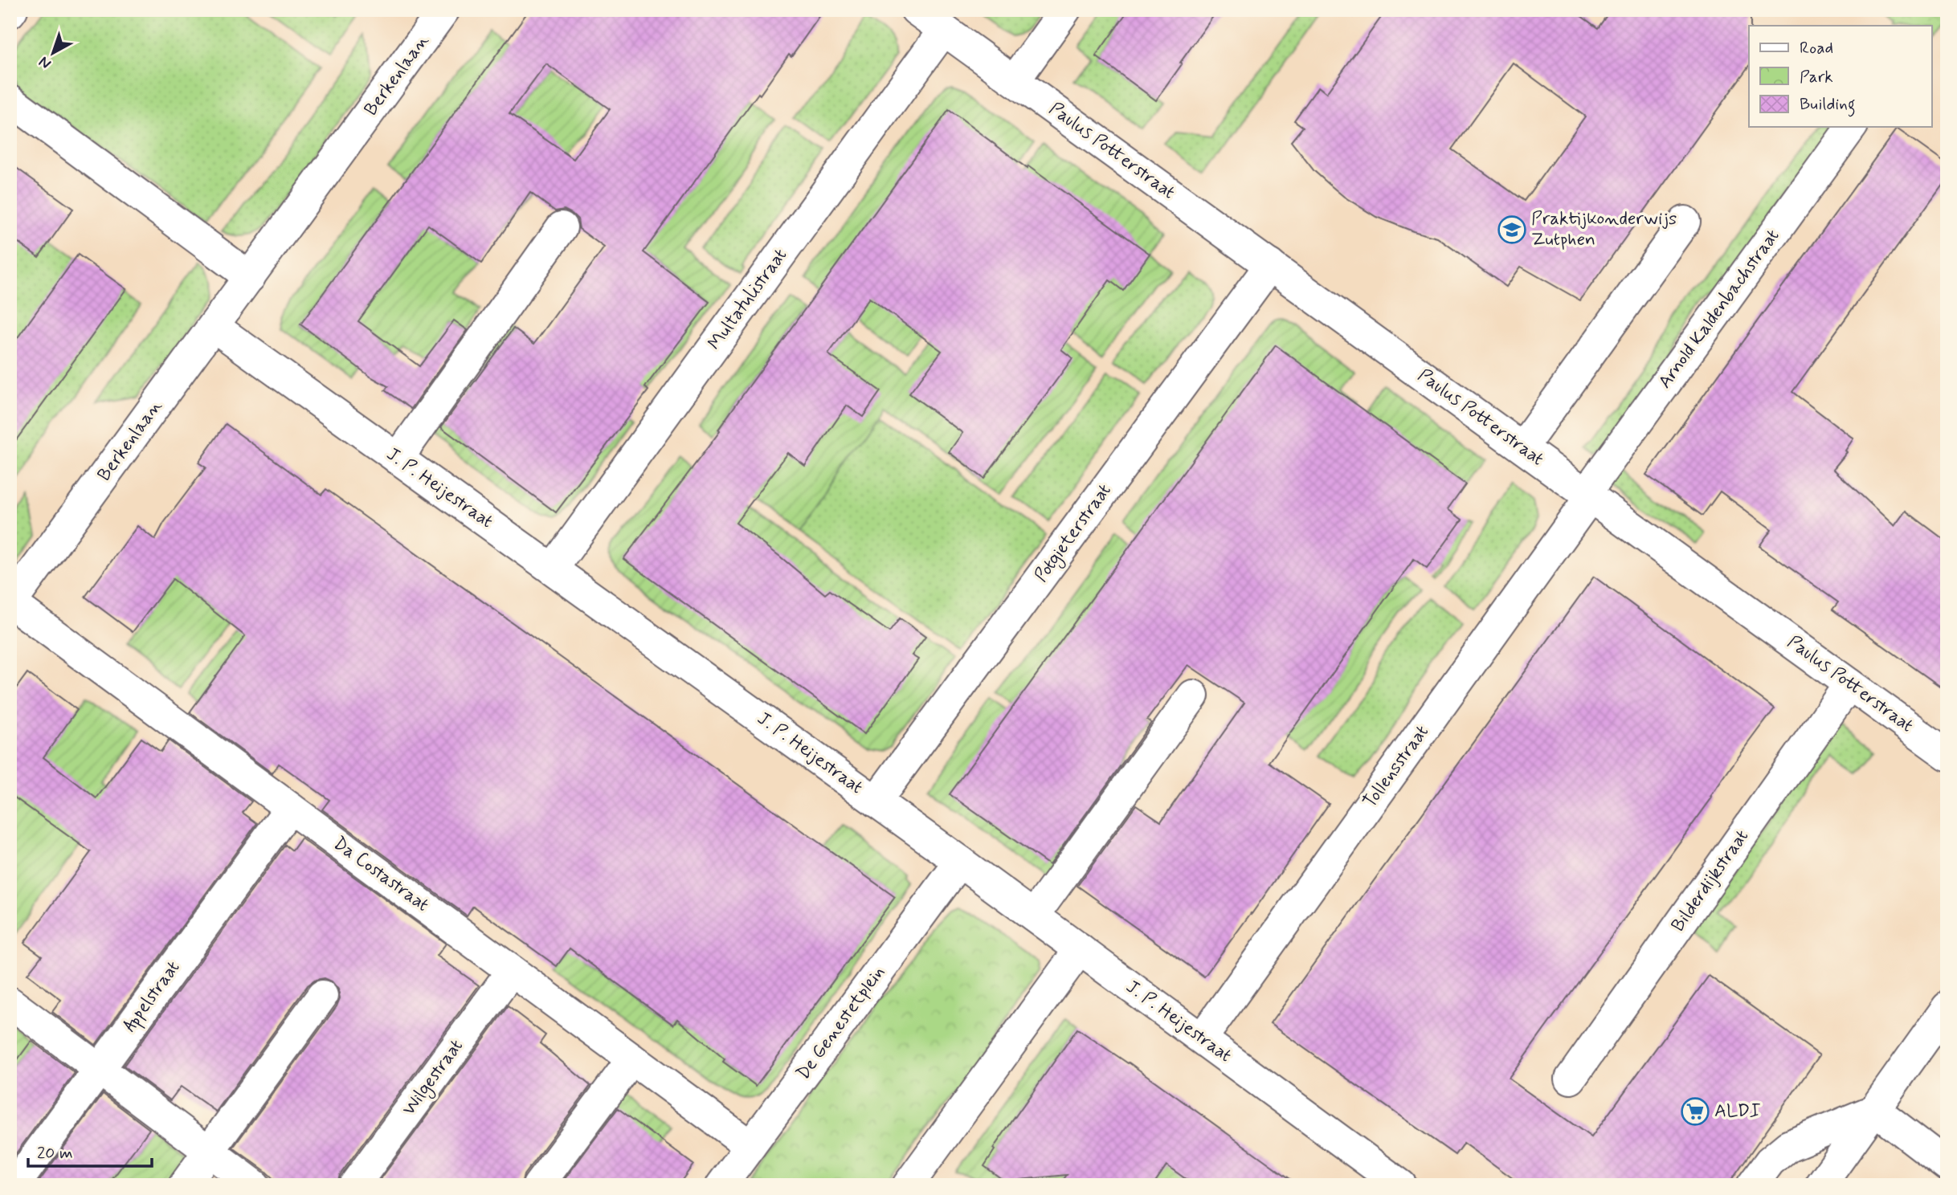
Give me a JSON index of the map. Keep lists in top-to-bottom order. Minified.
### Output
{"streets":{"street":["Berkenlaan","Paulus Potterstraat","Multatulistraat","Arnold Kaldenbachstraat","J. P. Heijestraat","Potgieterstraat","Tollensstraat","Da Costastraat","Bilderdijkstraat","Appelstraat","De Genestetplein","Wilgestraat"]},"crossings":[["Berkenlaan","J. P. Heijestraat"],["Berkenlaan","Da Costastraat"],["Paulus Potterstraat","Multatulistraat"],["Paulus Potterstraat","Arnold Kaldenbachstraat"],["Paulus Potterstraat","Potgieterstraat"],["Paulus Potterstraat","Tollensstraat"],["Paulus Potterstraat","Bilderdijkstraat"],["Multatulistraat","J. P. Heijestraat"],["Arnold Kaldenbachstraat","Tollensstraat"],["J. P. Heijestraat","Potgieterstraat"],["J. P. Heijestraat","Tollensstraat"],["J. P. Heijestraat","De Genestetplein"],["Da Costastraat","Appelstraat"],["Da Costastraat","De Genestetplein"],["Da Costastraat","Wilgestraat"]],"places":{"school or university":["Praktijkonderwijs Zutphen"],"supermarket":["ALDI"]},"legend":["Road","Park","Building"],"scale_bar":"20 m","north":"bottom left"}
